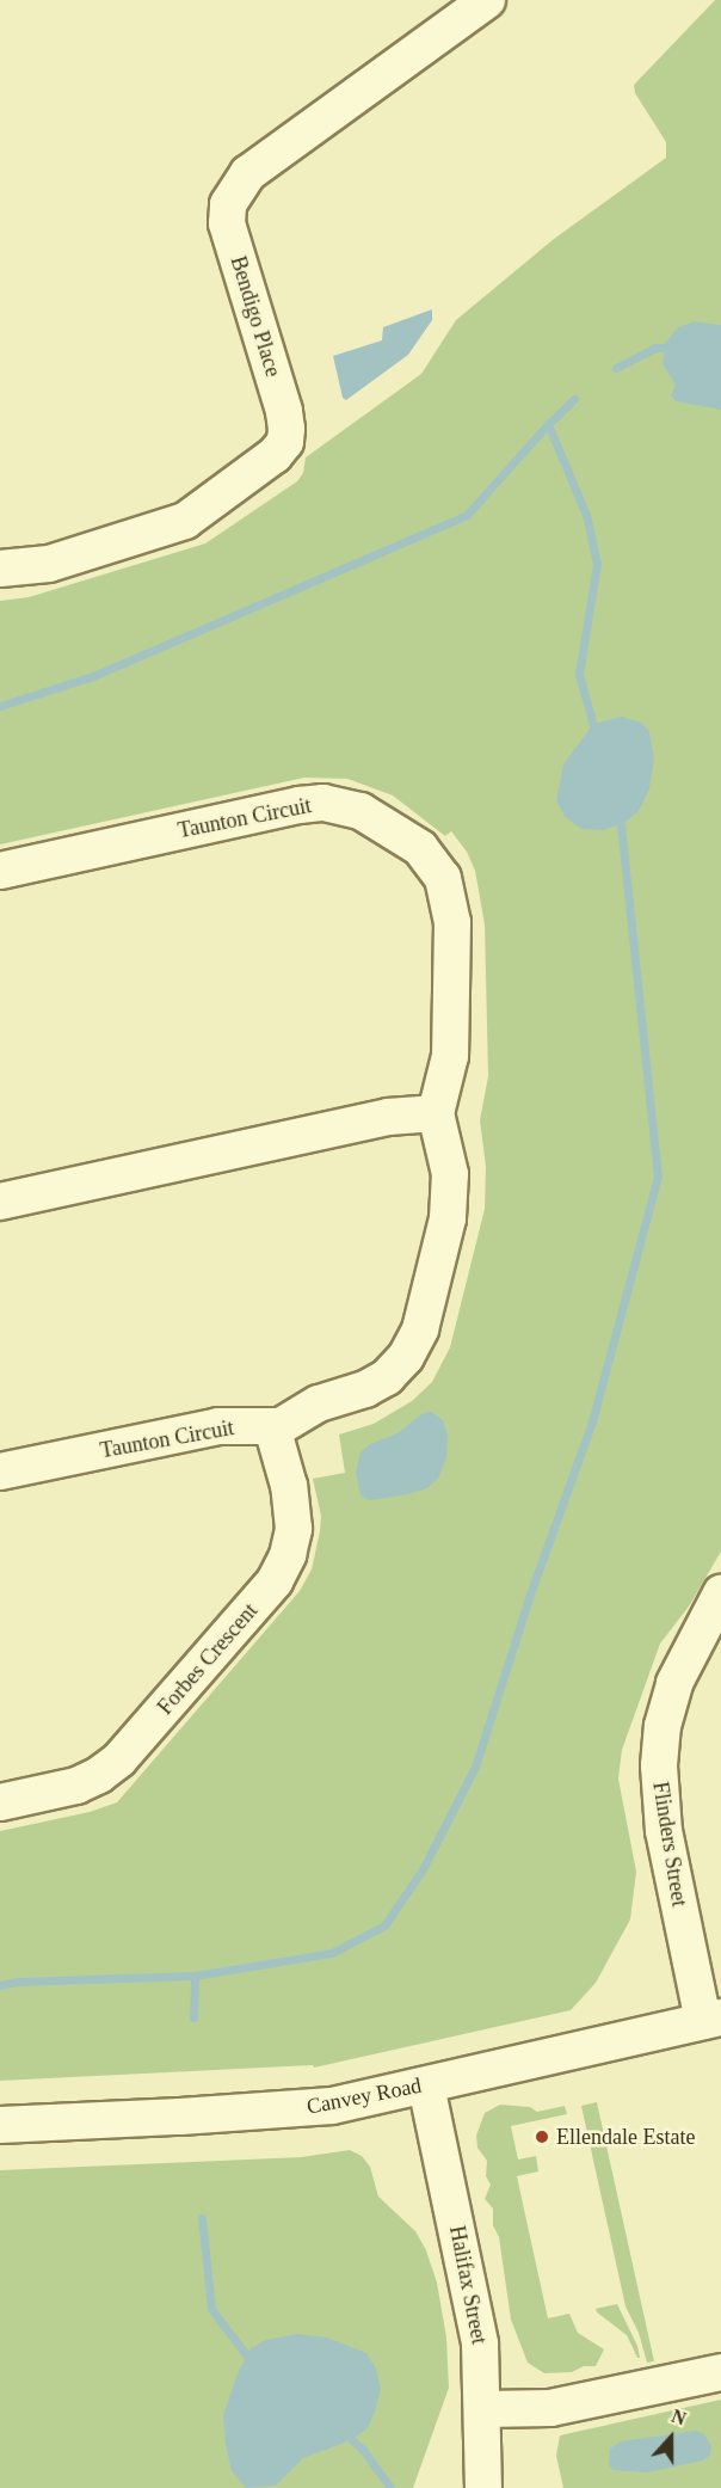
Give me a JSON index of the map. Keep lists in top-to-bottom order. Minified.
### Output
{"streets":{"street":["Bendigo Place","Taunton Circuit","Forbes Crescent","Flinders Street","Canvey Road","Halifax Street"]},"crossings":[["Taunton Circuit","Forbes Crescent"],["Flinders Street","Canvey Road"],["Canvey Road","Halifax Street"]],"places":["Ellendale Estate"],"north":"top"}
